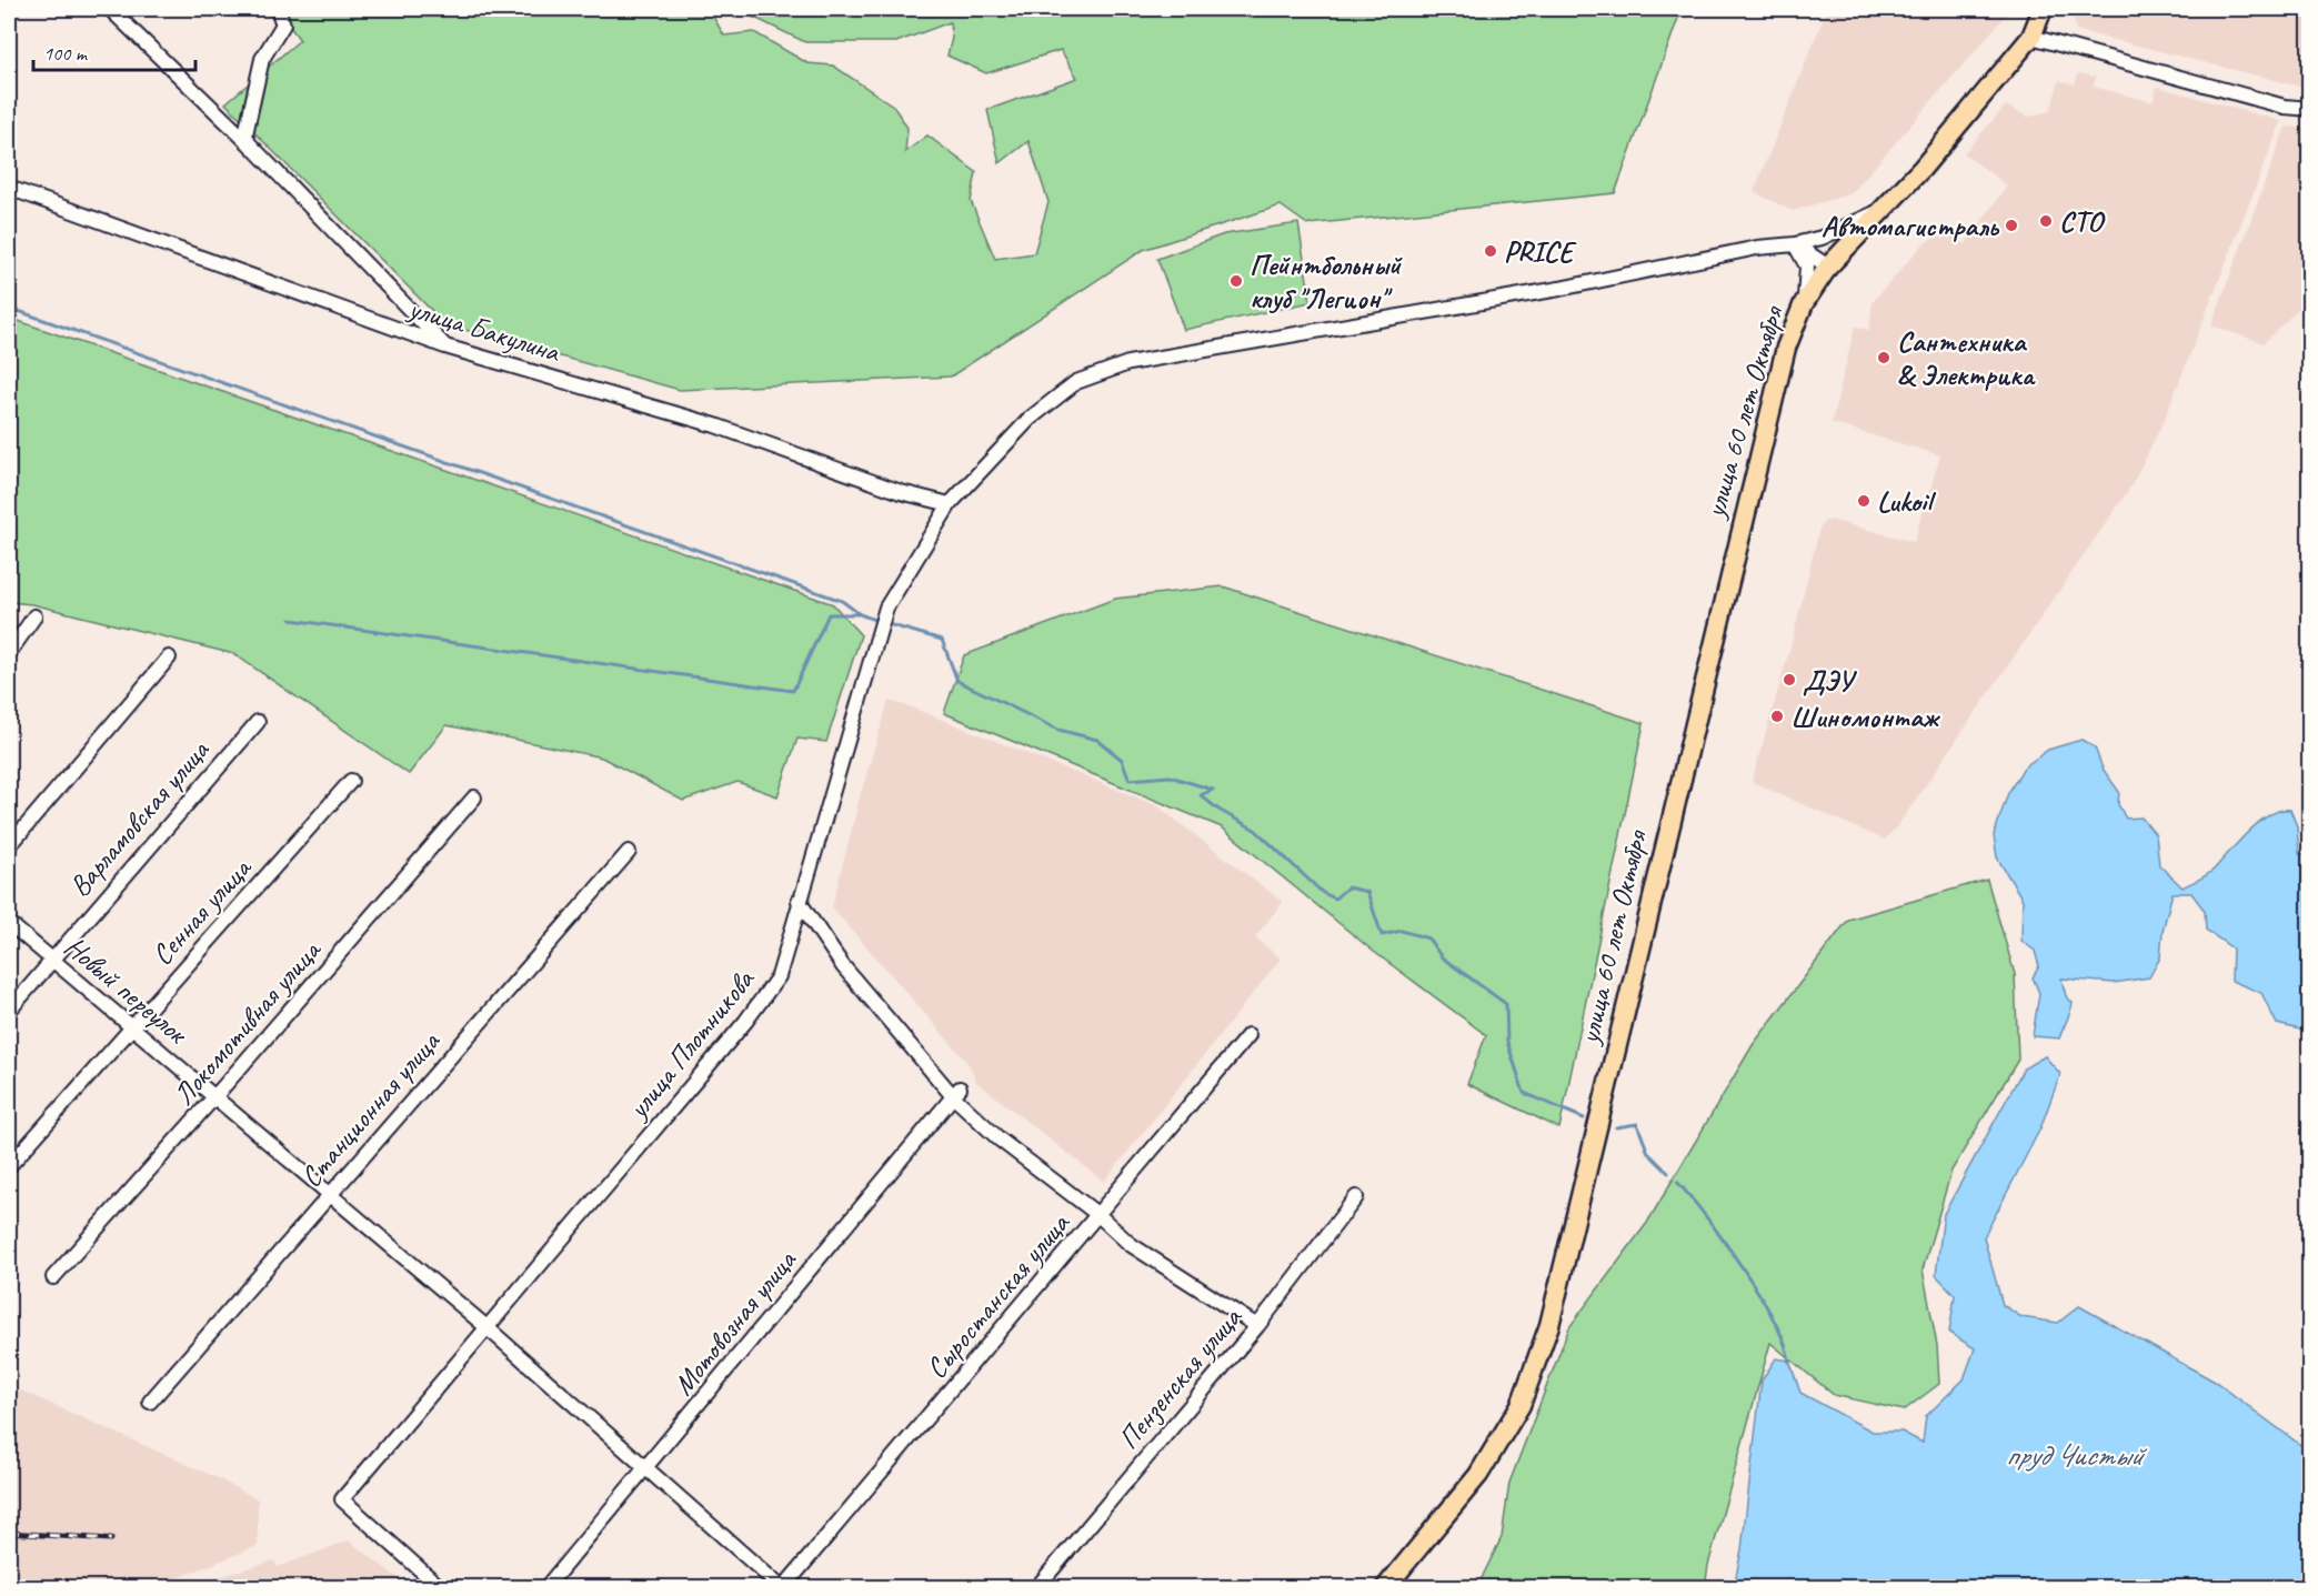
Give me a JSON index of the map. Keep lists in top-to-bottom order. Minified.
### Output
{"streets":{"main road":["улица 60 лет Октября"],"street":["улица Бакулина","Варламовская улица","Сенная улица","Новый переулок","Локомотивная улица","улица Плотникова","Станционная улица","Сыростанская улица","Мотовозная улица","Пензенская улица"]},"crossings":[["улица Бакулина","улица Плотникова"],["Варламовская улица","Новый переулок"],["Сенная улица","Новый переулок"],["Новый переулок","Локомотивная улица"],["Новый переулок","улица Плотникова"],["Новый переулок","Станционная улица"],["Новый переулок","Сыростанская улица"],["Новый переулок","Мотовозная улица"]],"water":["пруд Чистый"],"places":["СТО","Автомагистраль","PRICE","Пейнтбольный клуб \"Легион\"","Сантехника & Электрика","Lukoil","ДЭУ","Шиномонтаж"],"scale_bar":"100 m"}
